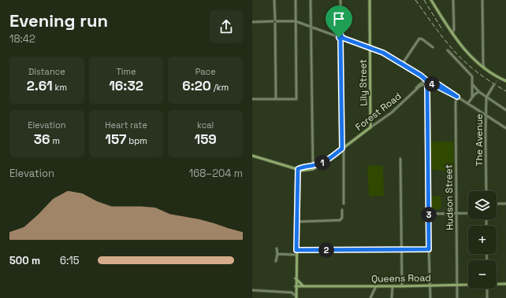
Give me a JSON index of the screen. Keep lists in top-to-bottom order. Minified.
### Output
{"streets":{"main road":["Lily Street","Forest Road","Queens Road"],"street":["The Avenue","Hudson Street"]},"crossings":[["Lily Street","Forest Road"],["Hudson Street","Queens Road"]],"page":{"heading":["Evening run","18:42"],"stats":[["Distance","2.61 km"],["Time","16:32"],["Pace","6:20 /km"],["Elevation","36 m"],["Heart rate","157 bpm"],["kcal","159"]],"pins":["4","1","3","2"],"chart":["Elevation","168–204 m"],"map_buttons":["+","−"],"list":[{"name":"500 m","note":"6:15"}]}}
